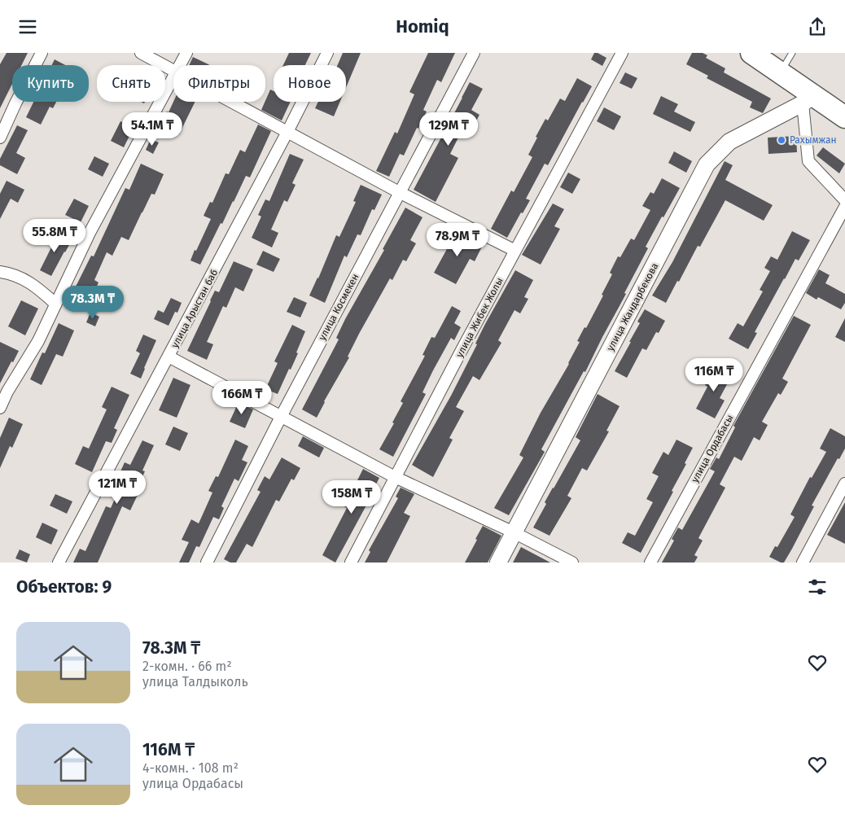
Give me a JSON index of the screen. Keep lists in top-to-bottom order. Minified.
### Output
{"streets":{"street":["улица Космекен","улица Жандарбекова","улица Арыстан баб","улица Жибек Жолы","улица Ордабасы"]},"places":["Рахымжан"],"page":{"header":"Homiq","chip":["Купить","Снять","Фильтры","Новое"],"price":["54.1M ₸","129M ₸","55.8M ₸","78.9M ₸","78.3M ₸","116M ₸","166M ₸","121M ₸","158M ₸"],"heading":"Объектов: 9","list":[{"name":"78.3M ₸","note":"2-комн. · 66 m² · улица Талдыколь"},{"name":"116M ₸","note":"4-комн. · 108 m² · улица Ордабасы"}]}}
